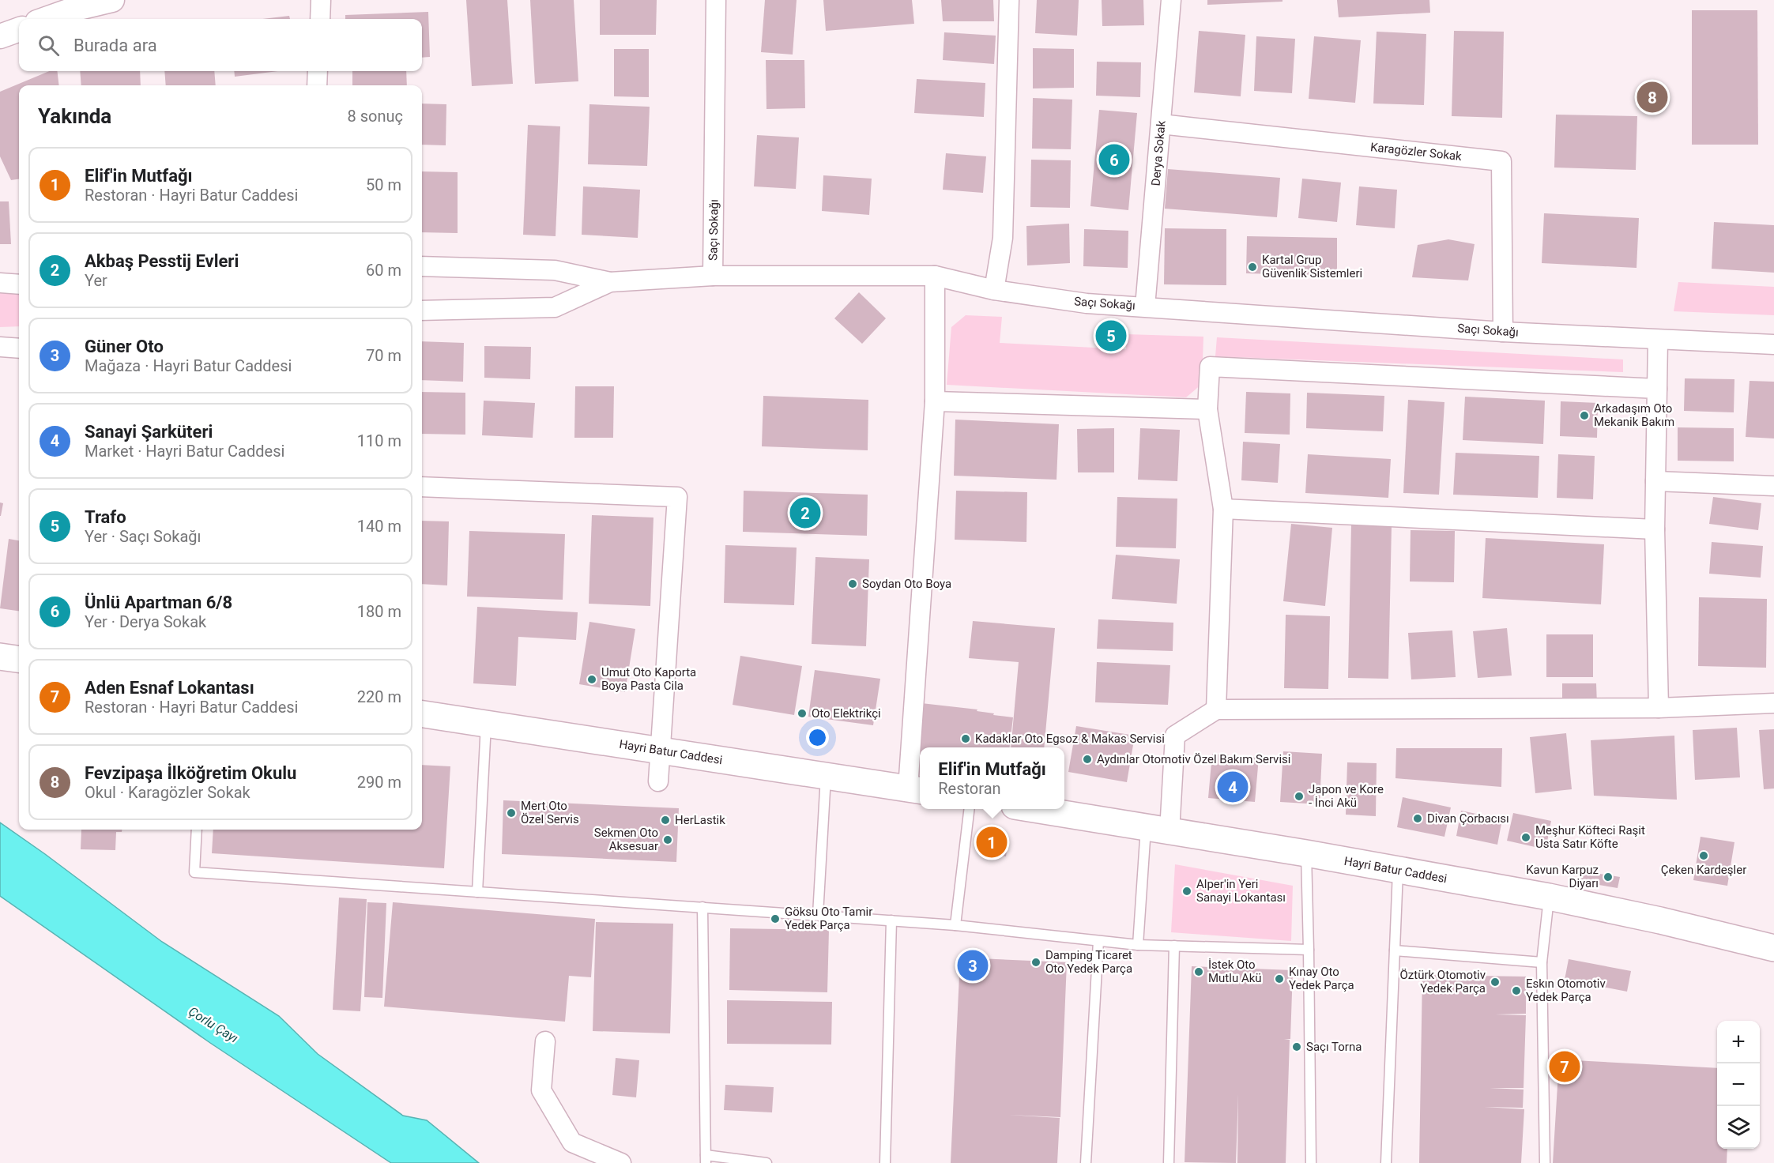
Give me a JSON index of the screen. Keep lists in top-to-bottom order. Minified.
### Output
{"streets":{"main road":["Hayri Batur Caddesi"],"street":["Karagözler Sokak","Derya Sokak","Saçı Sokağı"]},"crossings":[["Karagözler Sokak","Derya Sokak"],["Karagözler Sokak","Saçı Sokağı"],["Derya Sokak","Saçı Sokağı"]],"water":["Çorlu Çayı"],"places":["Kartal Grup Güvenlik Sistemleri","Arkadaşım Oto Mekanik Bakım","Soydan Oto Boya","Umut Oto Kaporta Boya Pasta Cila","Oto Elektrikçi","Kadaklar Oto Egsoz & Makas Servisi","Aydınlar Otomotiv Özel Bakım Servisi","Japon ve Kore - İnci Akü","Mert Oto Özel Servis","Divan Çorbacısı","HerLastik","Meşhur Köfteci Raşit Usta Satır Köfte","Sekmen Oto Aksesuar","Çeken Kardeşler","Kavun Karpuz Diyarı","Alper'in Yeri Sanayi Lokantası","Göksu Oto Tamir Yedek Parça","Damping Ticaret Oto Yedek Parça","İstek Oto Mutlu Akü","Kınay Oto Yedek Parça","Öztürk Otomotiv Yedek Parça","Eskın Otomotiv Yedek Parça","Saçı Torna"],"page":{"search":"Burada ara","pins":["8","6","5","2","4","1","3","7"],"heading":["Yakında","8 sonuç"],"list":[{"mark":"1","name":"Elif'in Mutfağı","note":"Restoran · Hayri Batur Caddesi","value":"50 m"},{"mark":"2","name":"Akbaş Pesstij Evleri","note":"Yer","value":"60 m"},{"mark":"3","name":"Güner Oto","note":"Mağaza · Hayri Batur Caddesi","value":"70 m"},{"mark":"4","name":"Sanayi Şarküteri","note":"Market · Hayri Batur Caddesi","value":"110 m"},{"mark":"5","name":"Trafo","note":"Yer · Saçı Sokağı","value":"140 m"},{"mark":"6","name":"Ünlü Apartman 6/8","note":"Yer · Derya Sokak","value":"180 m"},{"mark":"7","name":"Aden Esnaf Lokantası","note":"Restoran · Hayri Batur Caddesi","value":"220 m"},{"mark":"8","name":"Fevzipaşa İlköğretim Okulu","note":"Okul · Karagözler Sokak","value":"290 m"}],"popup":["Elif'in Mutfağı","Restoran"],"map_buttons":["+","−"]}}
